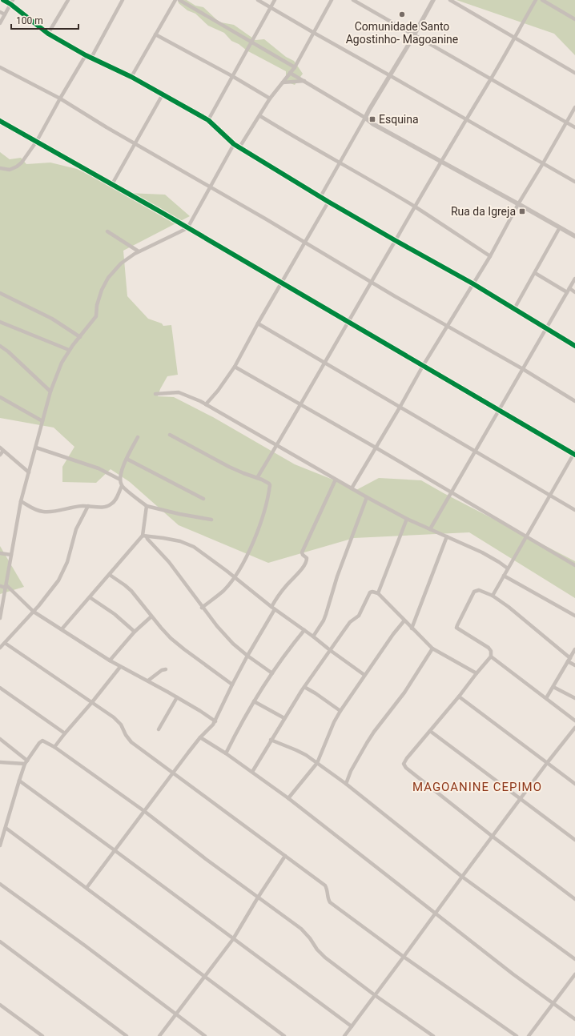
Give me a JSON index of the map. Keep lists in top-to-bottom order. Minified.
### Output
{"districts":["MAGOANINE CEPIMO"],"places":{"other":["Comunidade Santo Agostinho- Magoanine"],"transit":["Esquina","Rua da Igreja"]},"scale_bar":"100 m"}
